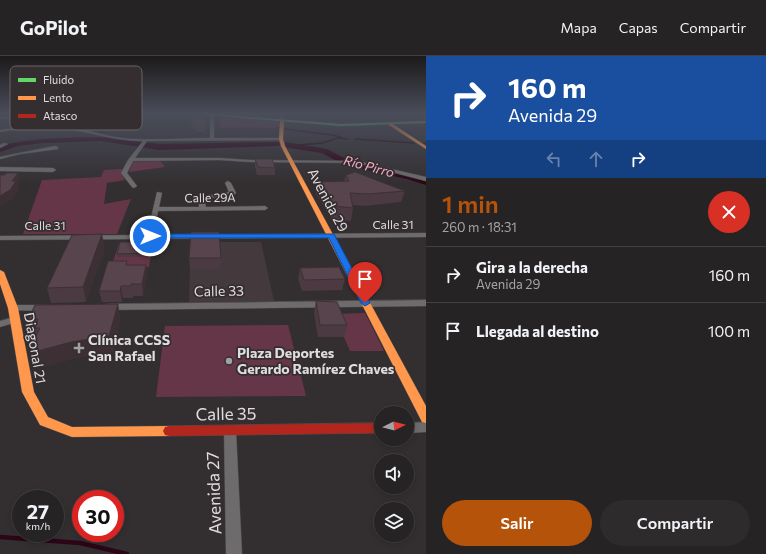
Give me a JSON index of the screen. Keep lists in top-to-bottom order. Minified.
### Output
{"streets":{"main road":["Avenida 29","Diagonal 21","Calle 35"],"street":["Calle 29A","Calle 31","Calle 33","Avenida 27"]},"crossings":[["Avenida 29","Calle 31"],["Avenida 29","Calle 33"],["Diagonal 21","Calle 35"],["Calle 35","Avenida 27"]],"water":["Río Pirro"],"places":{"health":["Clínica CCSS San Rafael"],"other":["Plaza Deportes Gerardo Ramírez Chaves"]},"legend":["Fluido","Lento","Atasco"],"north":"right","page":{"header":"GoPilot","nav":["Mapa","Capas","Compartir"],"turn":["160 m","Avenida 29"],"heading":["1 min","260 m · 18:31"],"list":[{"name":"Gira a la derecha","note":"Avenida 29","value":"160 m"},{"name":"Llegada al destino","value":"100 m"}],"speed":"27 km/h","limit":"30","buttons":["Salir","Compartir"]}}
